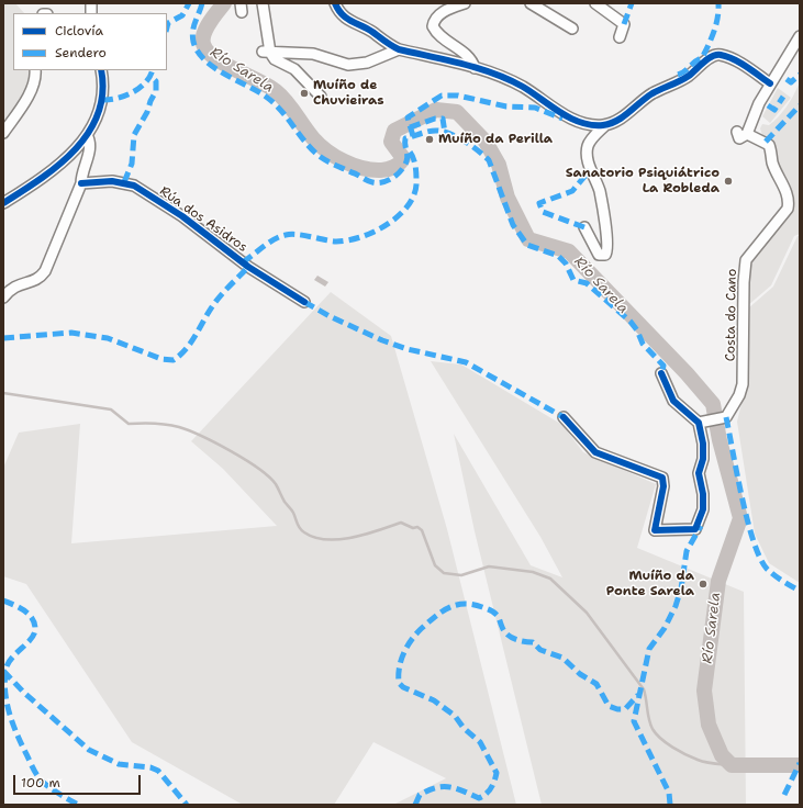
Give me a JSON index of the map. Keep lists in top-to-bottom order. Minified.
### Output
{"streets":{"street":["Rúa dos Asidros","Costa do Cano"]},"water":["Río Sarela"],"places":["Muíño de Chuvieiras","Muíño da Perilla","Sanatorio Psiquiátrico La Robleda","Muíño da Ponte Sarela"],"legend":["Ciclovía","Sendero"],"scale_bar":"100 m"}
